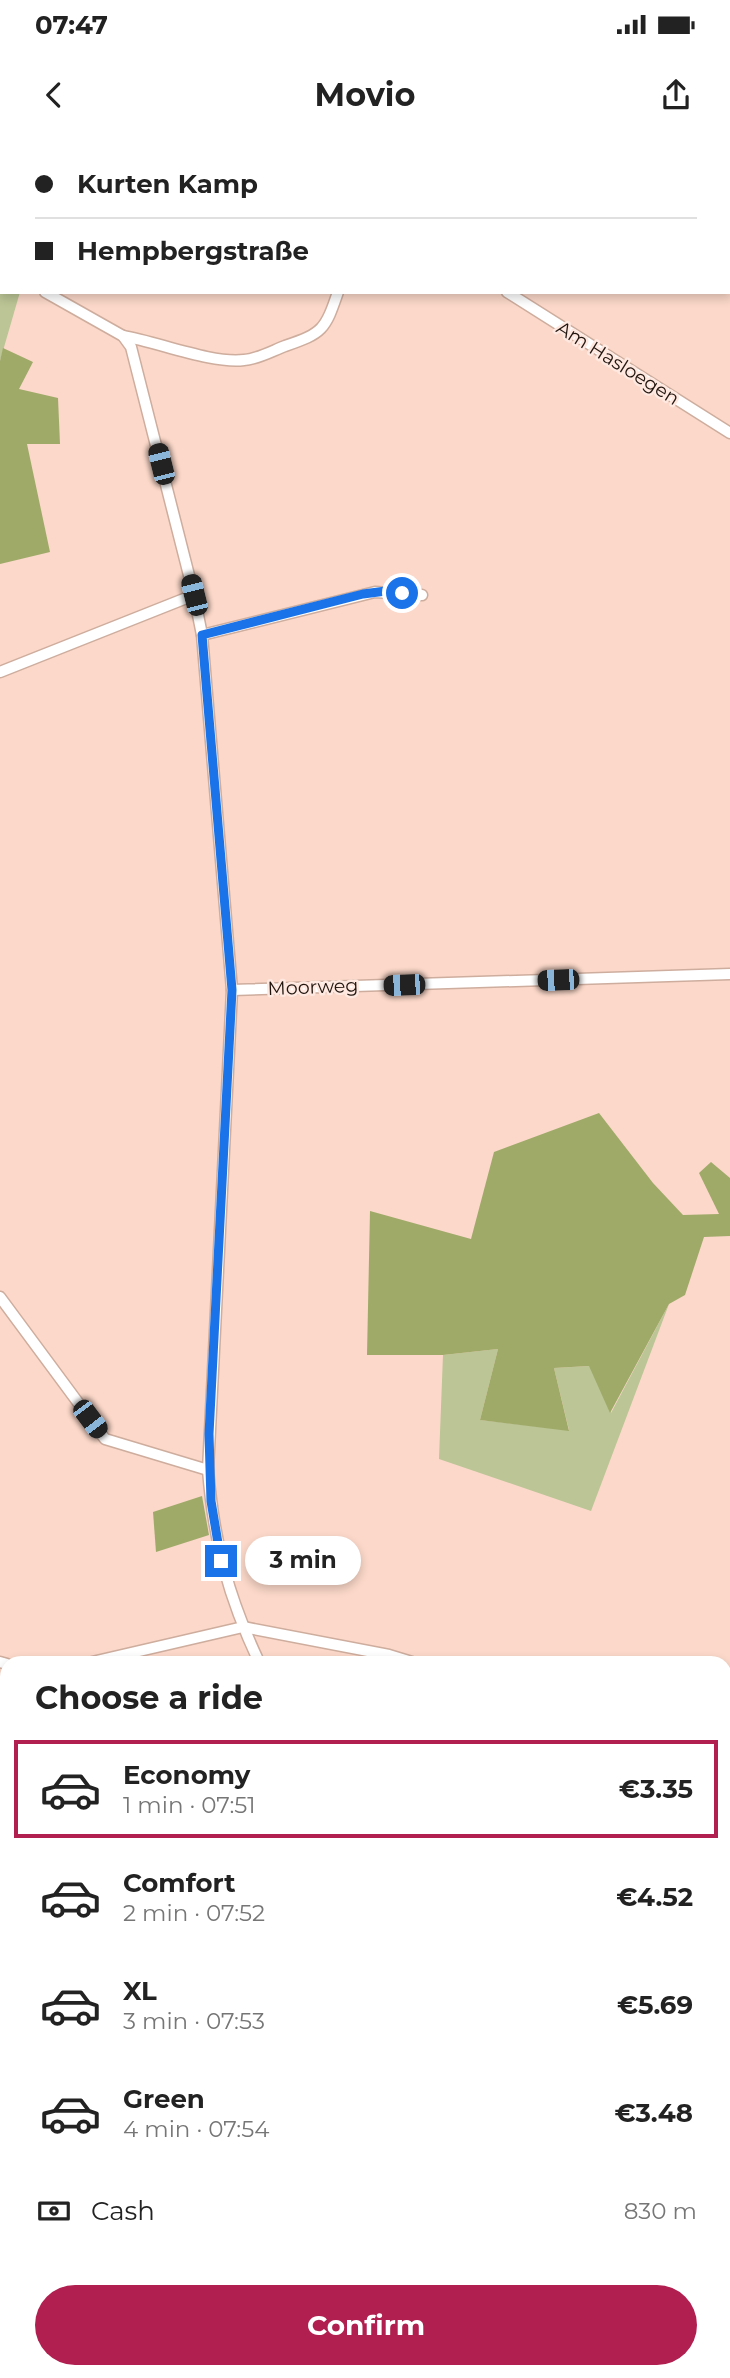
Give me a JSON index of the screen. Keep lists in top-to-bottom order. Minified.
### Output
{"streets":{"street":["Am Hasloegen","Moorweg"]},"page":{"status":"07:47","header":"Movio","banner":["Kurten Kamp","Hempbergstraße"],"bubble":"3 min","heading":"Choose a ride","list":[{"name":"Economy","note":"1 min · 07:51","value":"€3.35"},{"name":"Comfort","note":"2 min · 07:52","value":"€4.52"},{"name":"XL","note":"3 min · 07:53","value":"€5.69"},{"name":"Green","note":"4 min · 07:54","value":"€3.48"}],"pay":["Cash","830 m"],"buttons":"Confirm"}}
